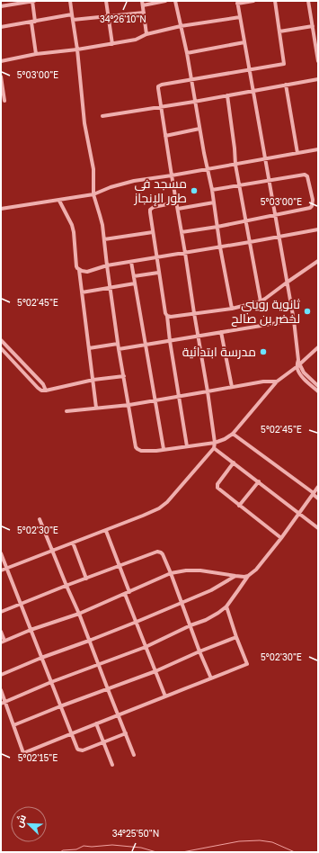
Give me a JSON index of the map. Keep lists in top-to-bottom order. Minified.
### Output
{"places":["مسجد في طور الإنجاز","ثانوية رويني لخضر بن صالح","مدرسة ابتدائية"],"north":"top left","coordinates":["34°26'10\"N","5°03'00\"E","5°02'45\"E","5°02'30\"E","5°02'15\"E","34°25'50\"N"]}
